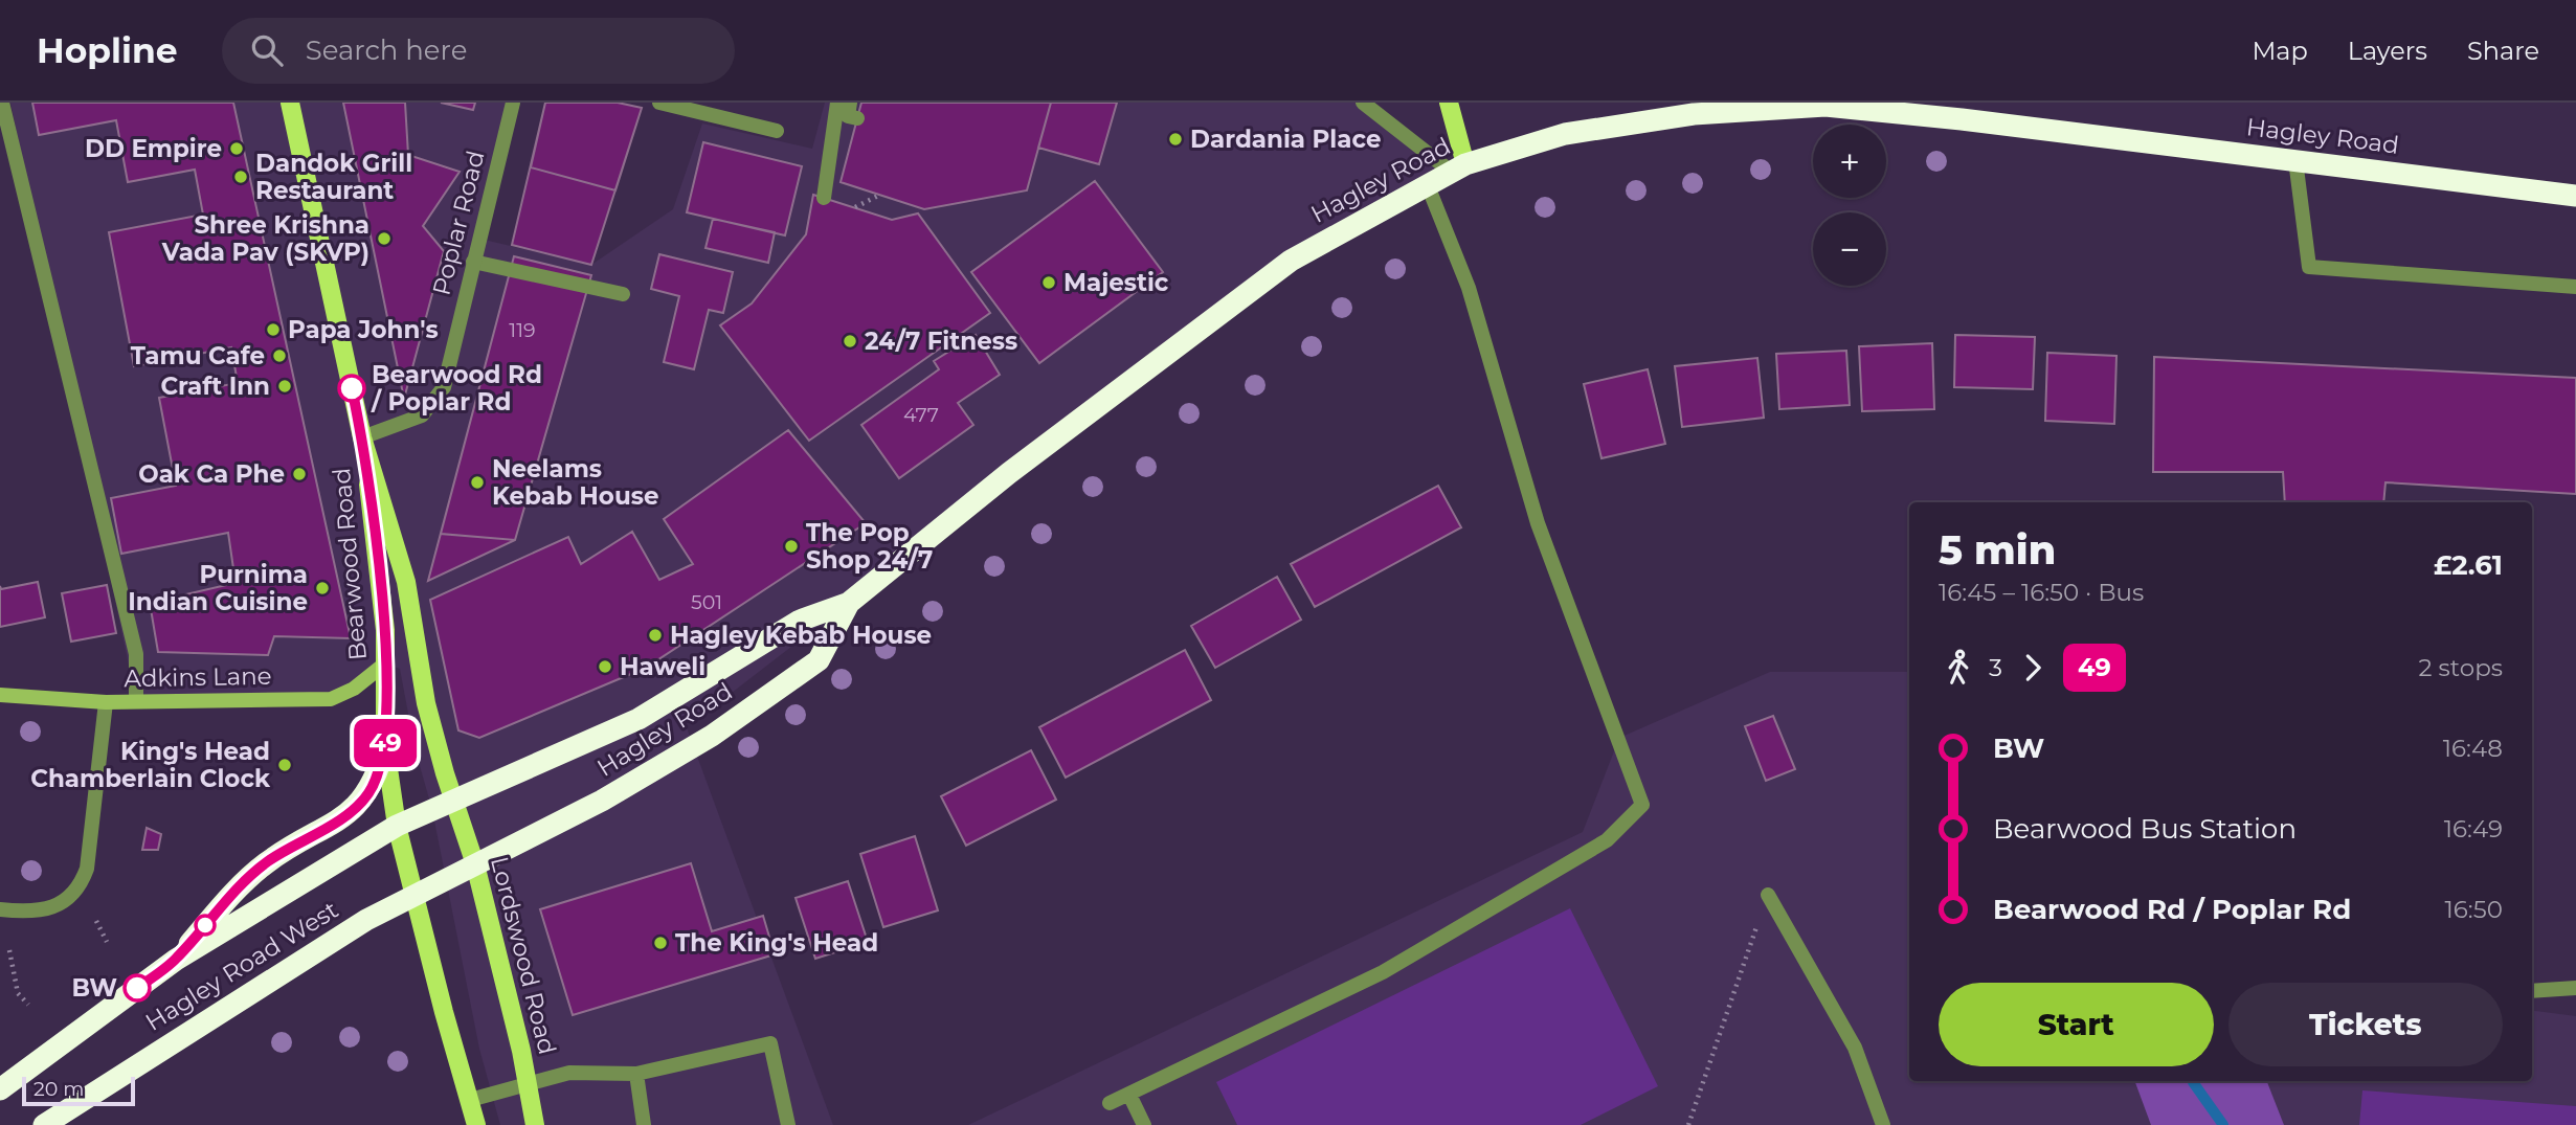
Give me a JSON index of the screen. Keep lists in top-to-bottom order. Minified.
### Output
{"streets":{"highway":["Hagley Road","Hagley Road West"],"main road":["Bearwood Road","Lordswood Road"],"street":["Poplar Road","Adkins Lane"]},"crossings":[["Hagley Road","Bearwood Road"],["Hagley Road","Lordswood Road"],["Hagley Road","Hagley Road West"],["Poplar Road","Bearwood Road"],["Bearwood Road","Adkins Lane"],["Bearwood Road","Lordswood Road"],["Bearwood Road","Hagley Road West"],["Lordswood Road","Hagley Road West"]],"places":["Dardania Place","DD Empire","Dandok Grill Restaurant","Shree Krishna Vada Pav (SKVP)","Majestic","Papa John's","24/7 Fitness","Tamu Cafe","Craft Inn","Bearwood Rd / Poplar Rd","Oak Ca Phe","Neelams Kebab House","The Pop Shop 24/7","Purnima Indian Cuisine","Hagley Kebab House","Haweli","King's Head Chamberlain Clock","The King's Head","BW"],"lines":["bus line 49"],"house_numbers":["119","477","501"],"scale_bar":"20 m","page":{"header":"Hopline","search":"Search here","nav":["Map","Layers","Share"],"on_map":"49","map_buttons":["+","−"],"heading":["5 min","16:45 – 16:50 · Bus","£2.61"],"legs":["3","49","2 stops"],"list":[{"name":"BW","value":"16:48"},{"name":"Bearwood Bus Station","value":"16:49"},{"name":"Bearwood Rd / Poplar Rd","value":"16:50"}],"buttons":["Start","Tickets"],"scale":"20 m"}}
